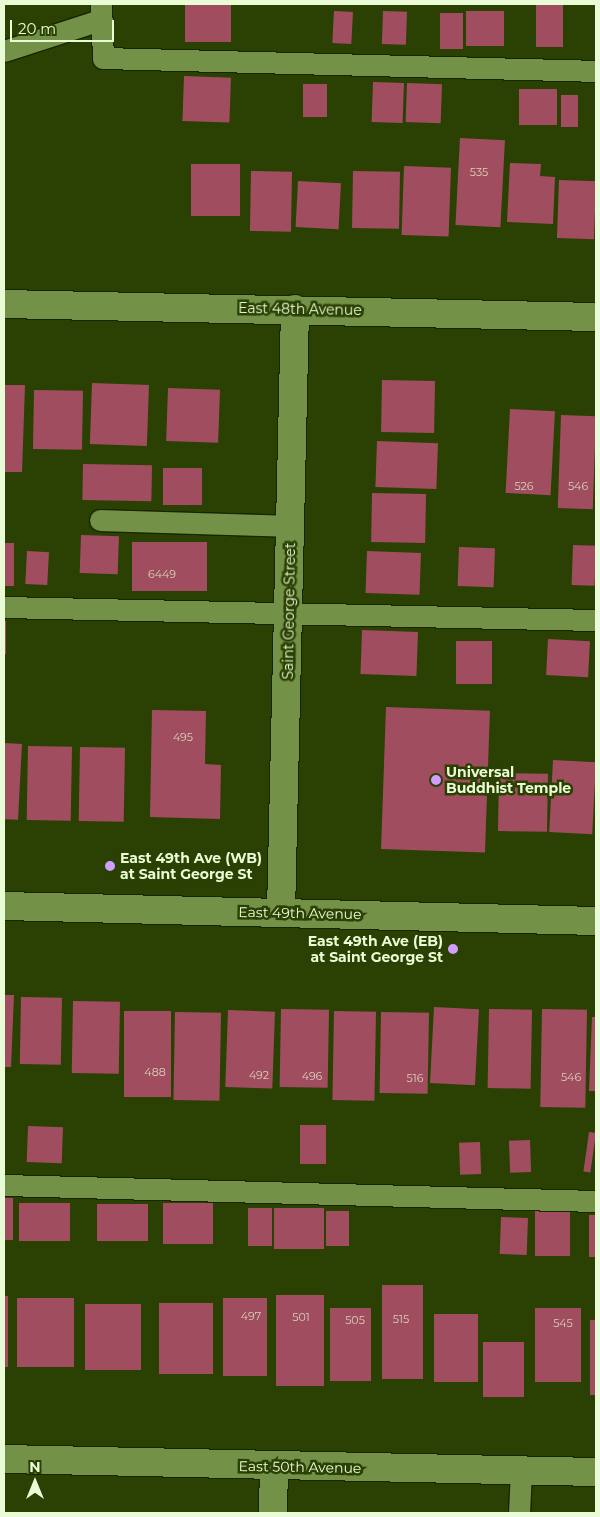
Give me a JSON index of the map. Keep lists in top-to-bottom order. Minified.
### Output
{"streets":{"street":["East 48th Avenue","Saint George Street","East 49th Avenue","East 50th Avenue"]},"crossings":[["East 48th Avenue","Saint George Street"],["Saint George Street","East 49th Avenue"]],"places":["Universal Buddhist Temple","East 49th Ave (WB) at Saint George St","East 49th Ave (EB) at Saint George St"],"house_numbers":["535","526","546","6449","495","488","492","496","546","516","497","501","515","505","545"],"scale_bar":"20 m","north":"top"}
